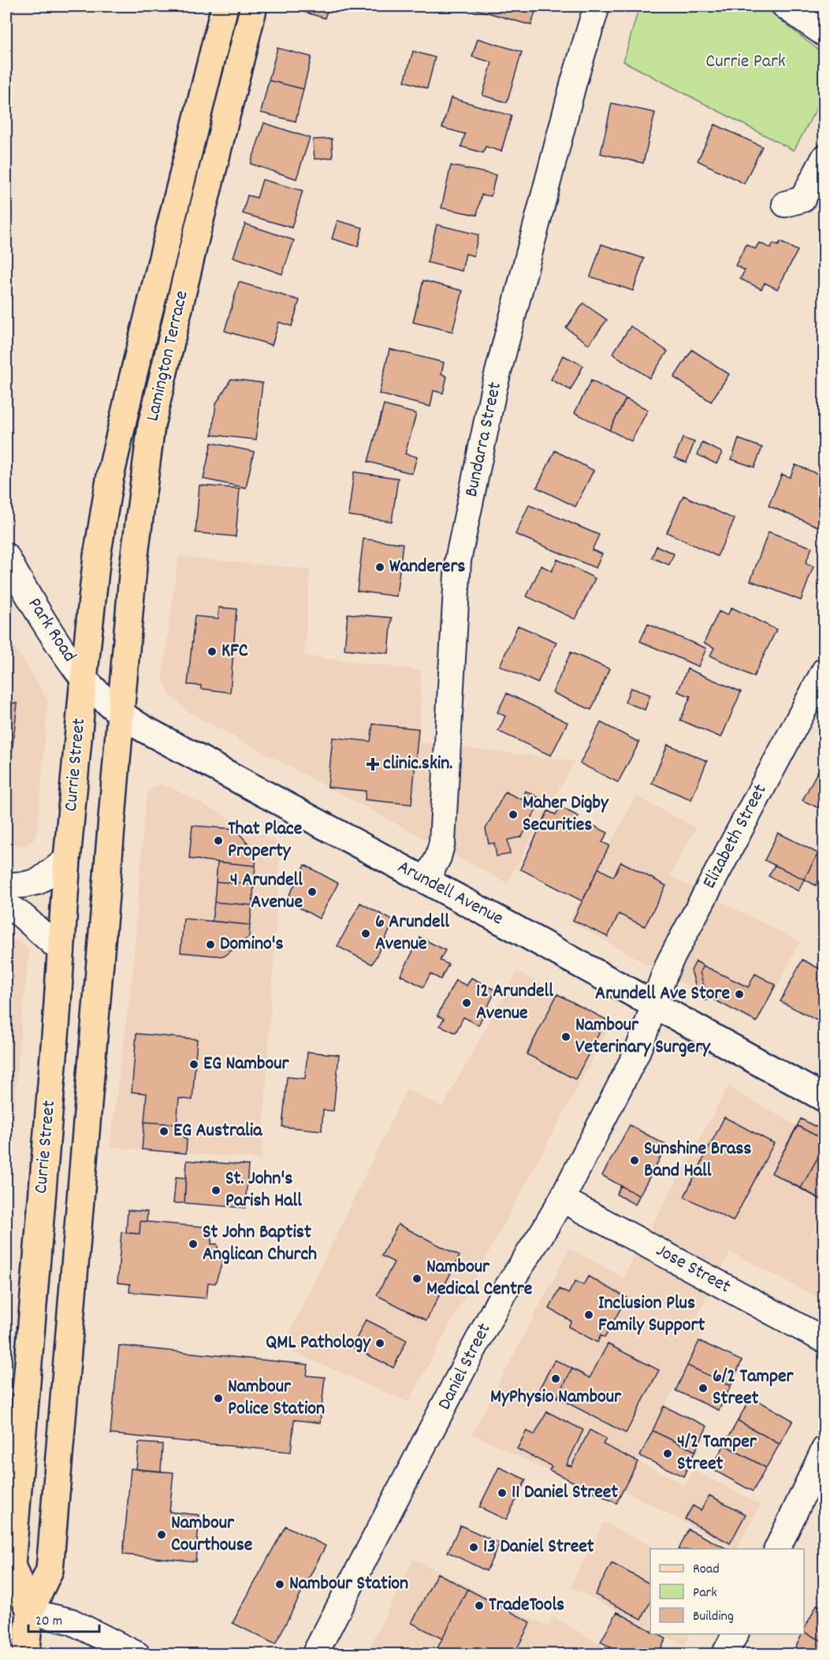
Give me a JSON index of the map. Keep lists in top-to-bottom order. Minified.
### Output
{"streets":{"main road":["Lamington Terrace","Currie Street","Arundell Avenue"],"street":["Bundarra Street","Park Road","Elizabeth Street","Jose Street","Daniel Street"]},"crossings":[["Lamington Terrace","Park Road"],["Lamington Terrace","Currie Street"],["Lamington Terrace","Arundell Avenue"],["Bundarra Street","Arundell Avenue"],["Park Road","Currie Street"],["Park Road","Arundell Avenue"],["Currie Street","Arundell Avenue"],["Elizabeth Street","Arundell Avenue"],["Elizabeth Street","Daniel Street"],["Arundell Avenue","Daniel Street"],["Jose Street","Daniel Street"]],"parks":["Currie Park"],"places":{"other":["Wanderers","KFC","Maher Digby Securities","That Place Property","4 Arundell Avenue","6 Arundell Avenue","Domino's","Arundell Ave Store","12 Arundell Avenue","Nambour Veterinary Surgery","EG Nambour","EG Australia","Sunshine Brass Band Hall","St. John's Parish Hall","St John Baptist Anglican Church","Nambour Medical Centre","Inclusion Plus Family Support","QML Pathology","MyPhysio Nambour","6/2 Tamper Street","Nambour Police Station","4/2 Tamper Street","11 Daniel Street","Nambour Courthouse","13 Daniel Street","Nambour Station","TradeTools"],"health":["clinic.skin."]},"legend":["Road","Park","Building"],"scale_bar":"20 m"}
